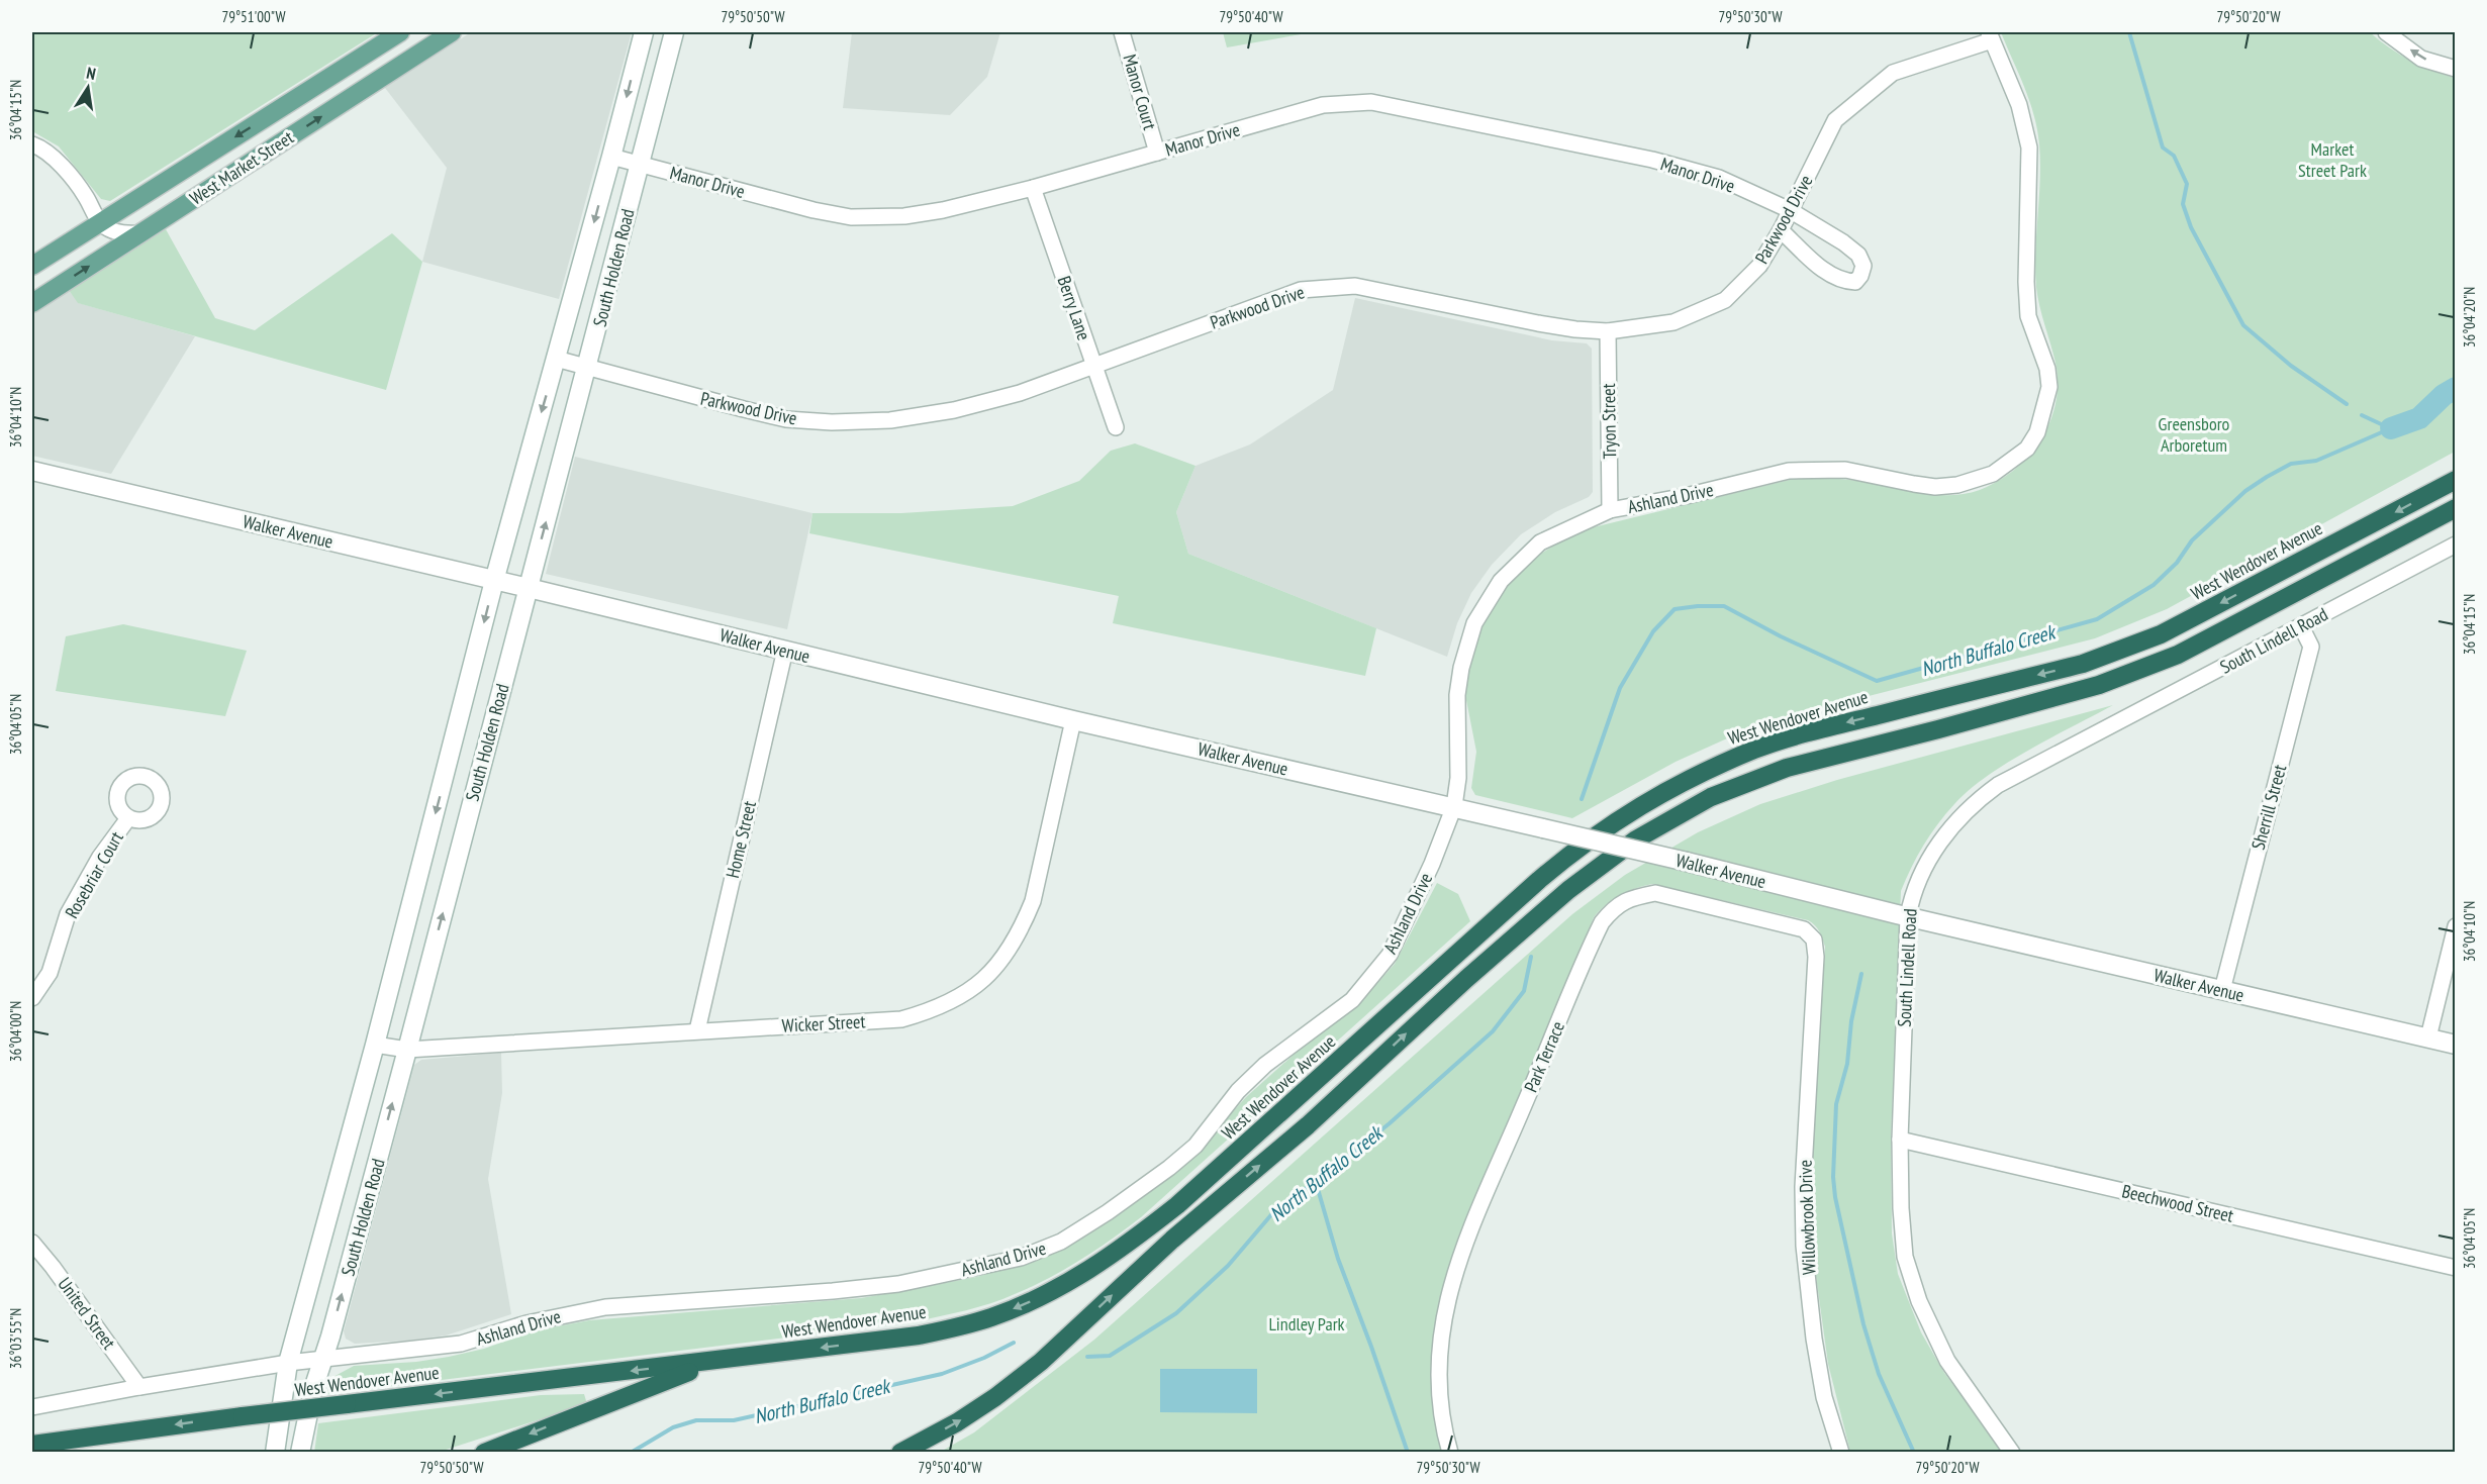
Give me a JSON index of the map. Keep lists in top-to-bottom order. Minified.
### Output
{"streets":{"highway":["West Wendover Avenue"],"main road":["West Market Street","South Holden Road","Walker Avenue"],"street":["Manor Court","Manor Drive","Parkwood Drive","Berry Lane","Tryon Street","Ashland Drive","South Lindell Road","Sherrill Street","Home Street","Rosebriar Court","Wicker Street","Park Terrace","Beechwood Street","Willowbrook Drive","United Street"]},"crossings":[["Manor Court","Manor Drive"],["Manor Drive","Parkwood Drive"],["Manor Drive","South Holden Road"],["Manor Drive","Berry Lane"],["Parkwood Drive","South Holden Road"],["Parkwood Drive","Berry Lane"],["Parkwood Drive","Tryon Street"],["Parkwood Drive","Ashland Drive"],["South Holden Road","Ashland Drive"],["South Holden Road","Walker Avenue"],["South Holden Road","Wicker Street"],["Tryon Street","Ashland Drive"],["Ashland Drive","Walker Avenue"],["Ashland Drive","United Street"],["Walker Avenue","South Lindell Road"],["Walker Avenue","Sherrill Street"],["Walker Avenue","Home Street"],["Walker Avenue","Wicker Street"],["South Lindell Road","Sherrill Street"],["South Lindell Road","Beechwood Street"],["Home Street","Wicker Street"],["Park Terrace","Willowbrook Drive"]],"water":["North Buffalo Creek"],"parks":["Market Street Park","Greensboro Arboretum","Lindley Park"],"north":"top","coordinates":["79°51'00\"W","79°50'50\"W","79°50'40\"W","79°50'30\"W","79°50'20\"W","36°04'15\"N","36°04'20\"N","36°04'10\"N","36°04'05\"N","36°04'00\"N","36°03'55\"N"]}
